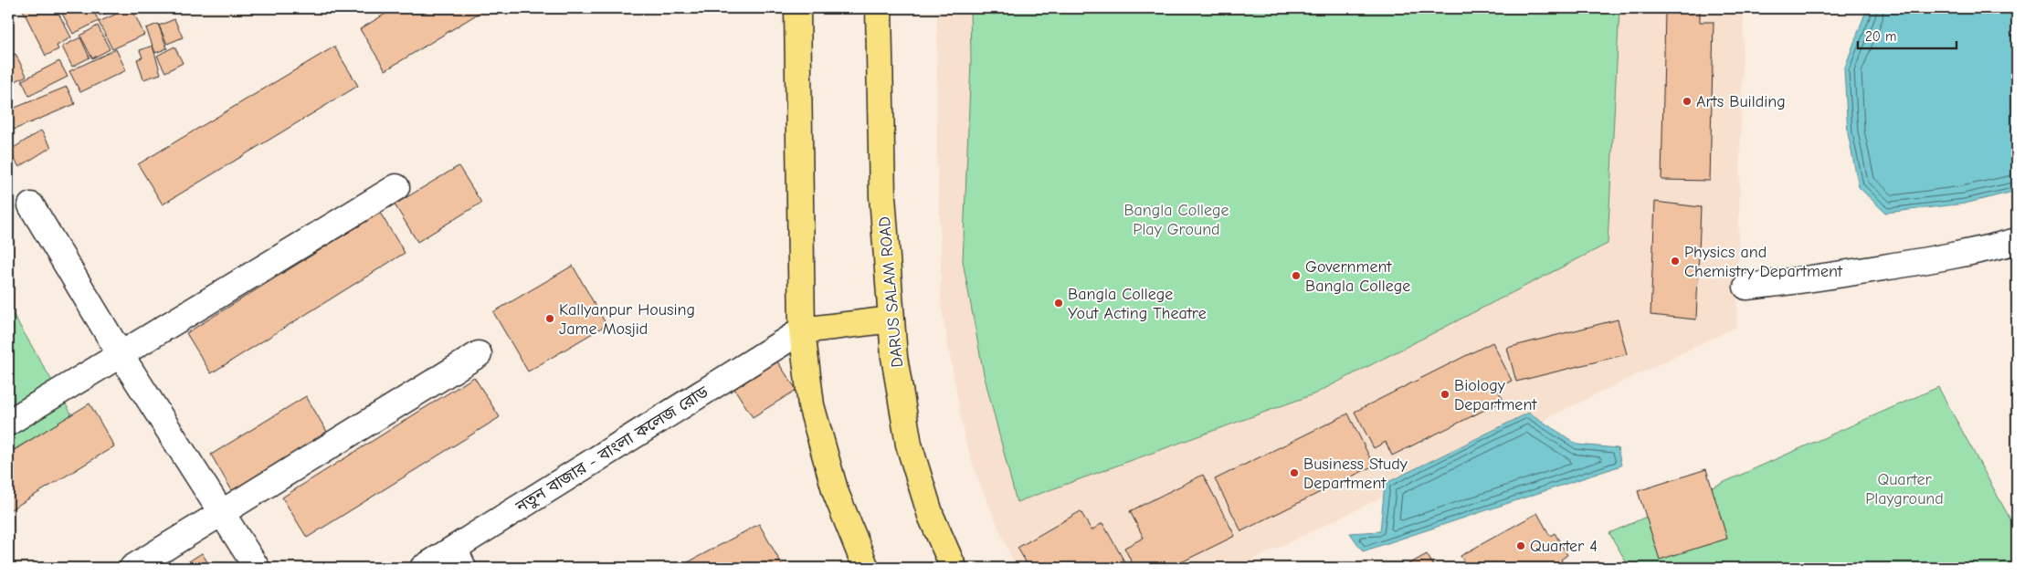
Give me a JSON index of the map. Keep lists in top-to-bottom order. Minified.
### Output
{"streets":{"main road":["DARUS SALAM ROAD"],"street":["নতুন বাজার - বাংলা কলেজ রোড"]},"parks":["Bangla College Play Ground","Quarter Playground"],"places":["Arts Building","Physics and Chemistry Department","Government Bangla College","Bangla College Yout Acting Theatre","Kallyanpur Housing Jame Mosjid","Biology Department","Business Study Department","Quarter 4"],"scale_bar":"20 m"}
